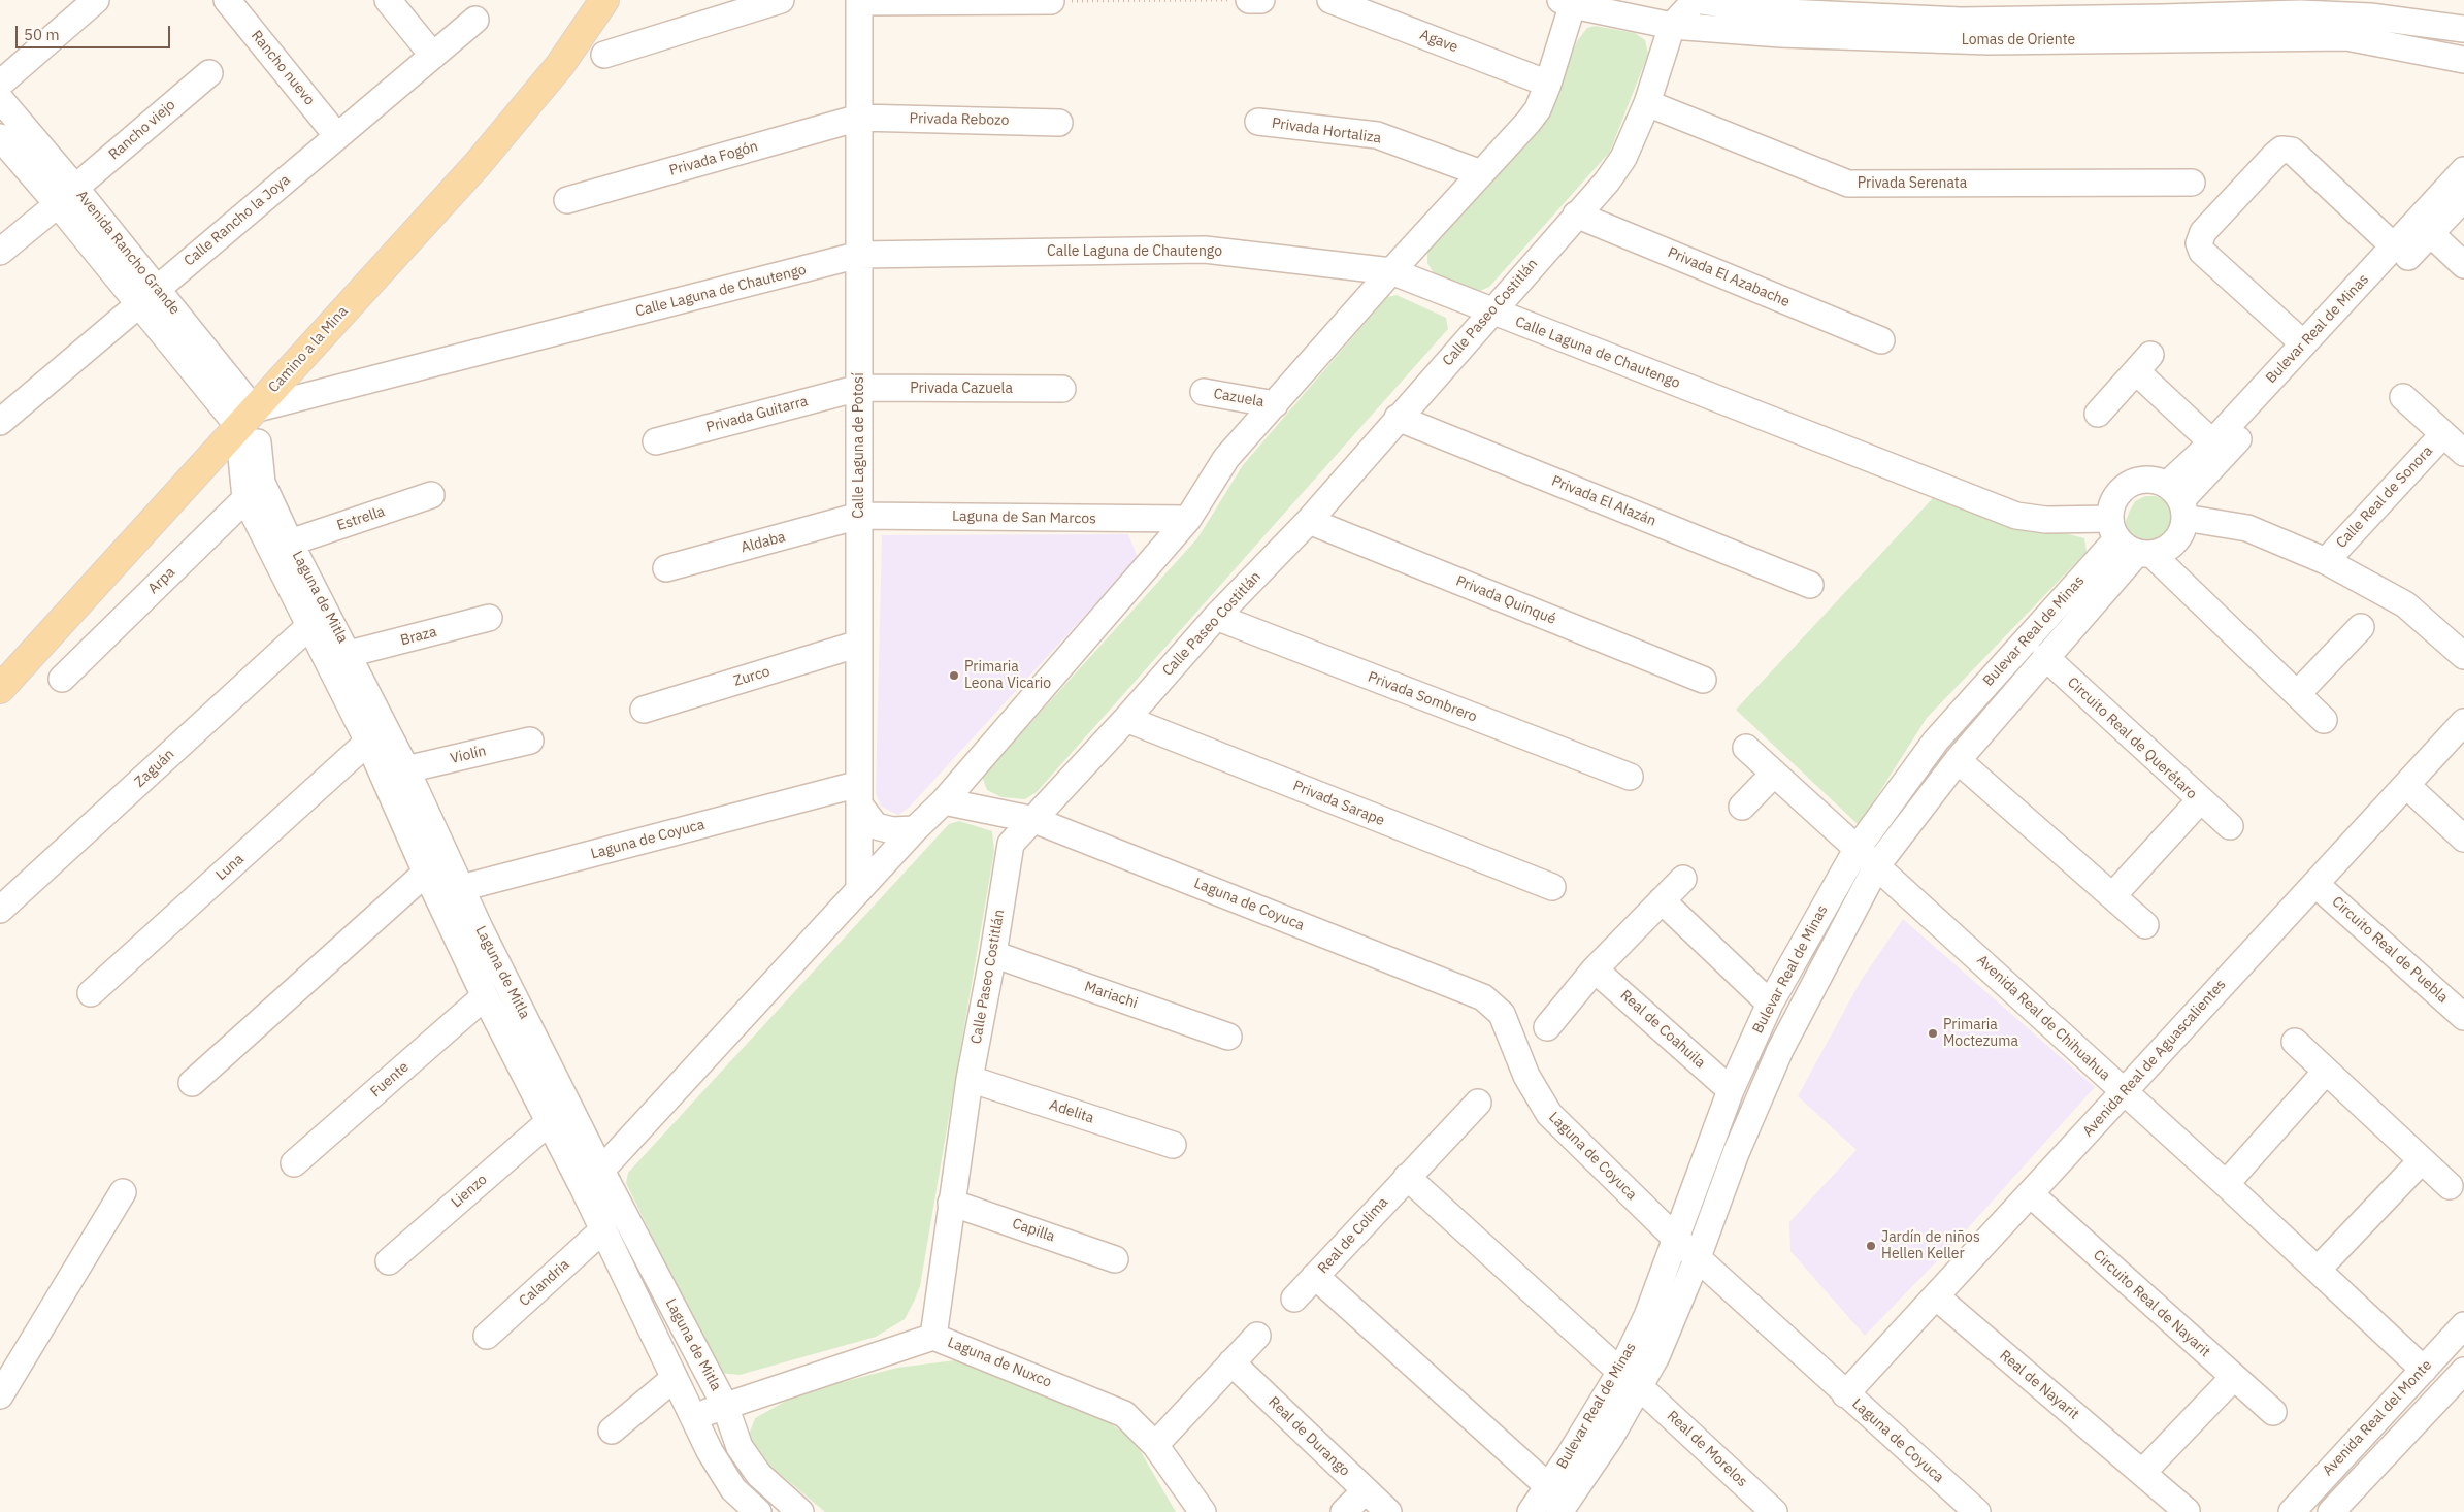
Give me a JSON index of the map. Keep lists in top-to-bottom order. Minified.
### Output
{"streets":{"main road":["Camino a la Mina"],"street":["Lomas de Oriente","Agave","Rancho nuevo","Privada Rebozo","Rancho viejo","Privada Hortaliza","Privada Fogón","Privada Serenata","Calle Rancho la Joya","Calle Laguna de Chautengo","Avenida Rancho Grande","Privada El Azabache","Calle Paseo Costitlán","Bulevar Real de Minas","Privada Cazuela","Cazuela","Privada Guitarra","Calle Laguna de Potosí","Calle Real de Sonora","Privada El Alazán","Laguna de San Marcos","Estrella","Aldaba","Arpa","Laguna de Mitla","Privada Quinqué","Braza","Zurco","Privada Sombrero","Circuito Real de Querétaro","Violín","Zaguán","Privada Sarape","Laguna de Coyuca","Luna","Circuito Real de Puebla","Mariachi","Avenida Real de Chihuahua","Real de Coahuila","Avenida Real de Aguascalientes","Fuente","Adelita","Lienzo","Capilla","Real de Colima","Calandria","Circuito Real de Nayarit","Laguna de Nuxco","Real de Nayarit","Avenida Real del Monte","Real de Durango","Real de Morelos"]},"crossings":[["Lomas de Oriente","Calle Paseo Costitlán"],["Rancho nuevo","Calle Rancho la Joya"],["Privada Rebozo","Privada Fogón"],["Privada Rebozo","Calle Laguna de Potosí"],["Rancho viejo","Avenida Rancho Grande"],["Privada Fogón","Calle Laguna de Potosí"],["Privada Serenata","Calle Paseo Costitlán"],["Calle Rancho la Joya","Avenida Rancho Grande"],["Calle Laguna de Chautengo","Avenida Rancho Grande"],["Calle Laguna de Chautengo","Calle Paseo Costitlán"],["Calle Laguna de Chautengo","Bulevar Real de Minas"],["Calle Laguna de Chautengo","Camino a la Mina"],["Calle Laguna de Chautengo","Calle Laguna de Potosí"],["Calle Laguna de Chautengo","Laguna de Mitla"],["Avenida Rancho Grande","Camino a la Mina"],["Avenida Rancho Grande","Laguna de Mitla"],["Privada El Azabache","Calle Paseo Costitlán"],["Calle Paseo Costitlán","Privada El Alazán"],["Calle Paseo Costitlán","Privada Quinqué"],["Calle Paseo Costitlán","Privada Sombrero"],["Calle Paseo Costitlán","Privada Sarape"],["Calle Paseo Costitlán","Laguna de Coyuca"],["Calle Paseo Costitlán","Mariachi"],["Calle Paseo Costitlán","Adelita"],["Calle Paseo Costitlán","Capilla"],["Calle Paseo Costitlán","Laguna de Nuxco"],["Bulevar Real de Minas","Circuito Real de Querétaro"],["Bulevar Real de Minas","Laguna de Coyuca"],["Bulevar Real de Minas","Avenida Real de Chihuahua"],["Bulevar Real de Minas","Real de Coahuila"],["Bulevar Real de Minas","Real de Colima"],["Bulevar Real de Minas","Real de Morelos"],["Camino a la Mina","Laguna de Mitla"],["Privada Cazuela","Privada Guitarra"],["Privada Cazuela","Calle Laguna de Potosí"],["Privada Guitarra","Calle Laguna de Potosí"],["Calle Laguna de Potosí","Laguna de San Marcos"],["Calle Laguna de Potosí","Aldaba"],["Calle Laguna de Potosí","Zurco"],["Calle Laguna de Potosí","Laguna de Coyuca"],["Laguna de San Marcos","Aldaba"],["Estrella","Laguna de Mitla"],["Arpa","Laguna de Mitla"],["Laguna de Mitla","Braza"],["Laguna de Mitla","Violín"],["Laguna de Mitla","Zaguán"],["Laguna de Mitla","Laguna de Coyuca"],["Laguna de Mitla","Luna"],["Laguna de Mitla","Fuente"],["Laguna de Mitla","Lienzo"],["Laguna de Mitla","Calandria"],["Laguna de Mitla","Laguna de Nuxco"],["Laguna de Coyuca","Avenida Real de Aguascalientes"],["Circuito Real de Puebla","Avenida Real de Aguascalientes"],["Avenida Real de Chihuahua","Avenida Real de Aguascalientes"],["Avenida Real de Chihuahua","Avenida Real del Monte"],["Avenida Real de Aguascalientes","Circuito Real de Nayarit"],["Avenida Real de Aguascalientes","Real de Nayarit"]],"places":["Primaria Leona Vicario","Primaria Moctezuma","Jardín de niños Hellen Keller"],"scale_bar":"50 m"}
